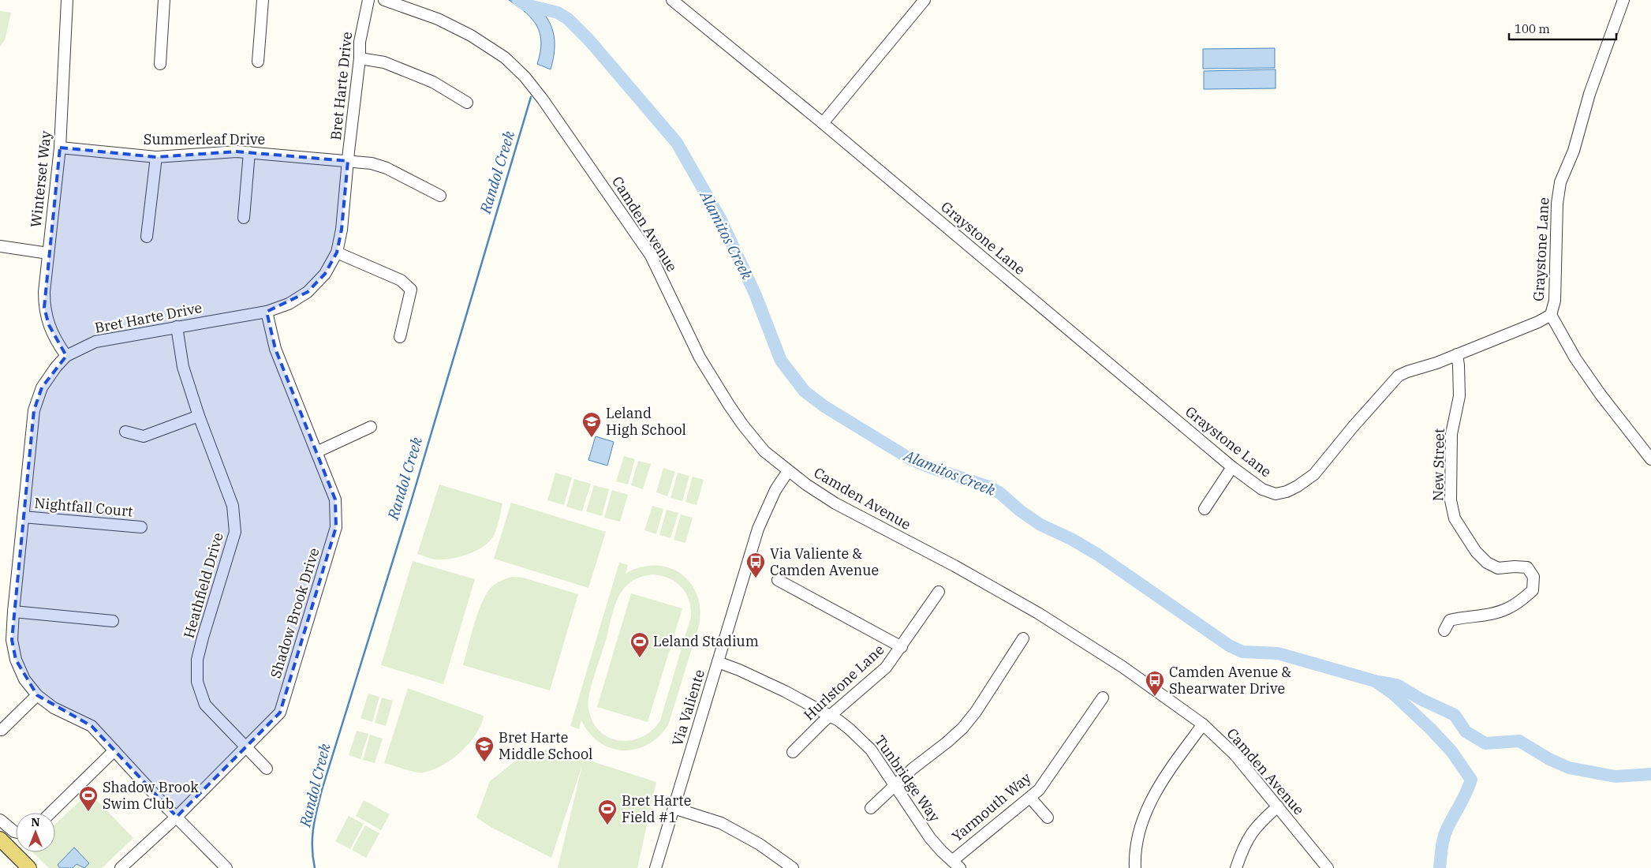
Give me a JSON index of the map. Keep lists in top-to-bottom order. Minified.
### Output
{"streets":{"street":["Bret Harte Drive","Summerleaf Drive","Winterset Way","Camden Avenue","Graystone Lane","New Street","Nightfall Court","Heathfield Drive","Shadow Brook Drive","Hurlstone Lane","Via Valiente","Tunbridge Way","Yarmouth Way"]},"crossings":[["Bret Harte Drive","Summerleaf Drive"],["Bret Harte Drive","Winterset Way"],["Bret Harte Drive","Nightfall Court"],["Bret Harte Drive","Heathfield Drive"],["Bret Harte Drive","Shadow Brook Drive"],["Summerleaf Drive","Winterset Way"],["Camden Avenue","Via Valiente"],["Graystone Lane","New Street"],["Heathfield Drive","Shadow Brook Drive"],["Hurlstone Lane","Tunbridge Way"],["Via Valiente","Tunbridge Way"],["Tunbridge Way","Yarmouth Way"]],"water":["Randol Creek","Alamitos Creek"],"places":{"school or university":["Leland High School","Bret Harte Middle School"],"bus stop":["Via Valiente & Camden Avenue","Camden Avenue & Shearwater Drive"],"sports":["Leland Stadium","Shadow Brook Swim Club","Bret Harte Field #1"]},"scale_bar":"100 m","north":"top"}
